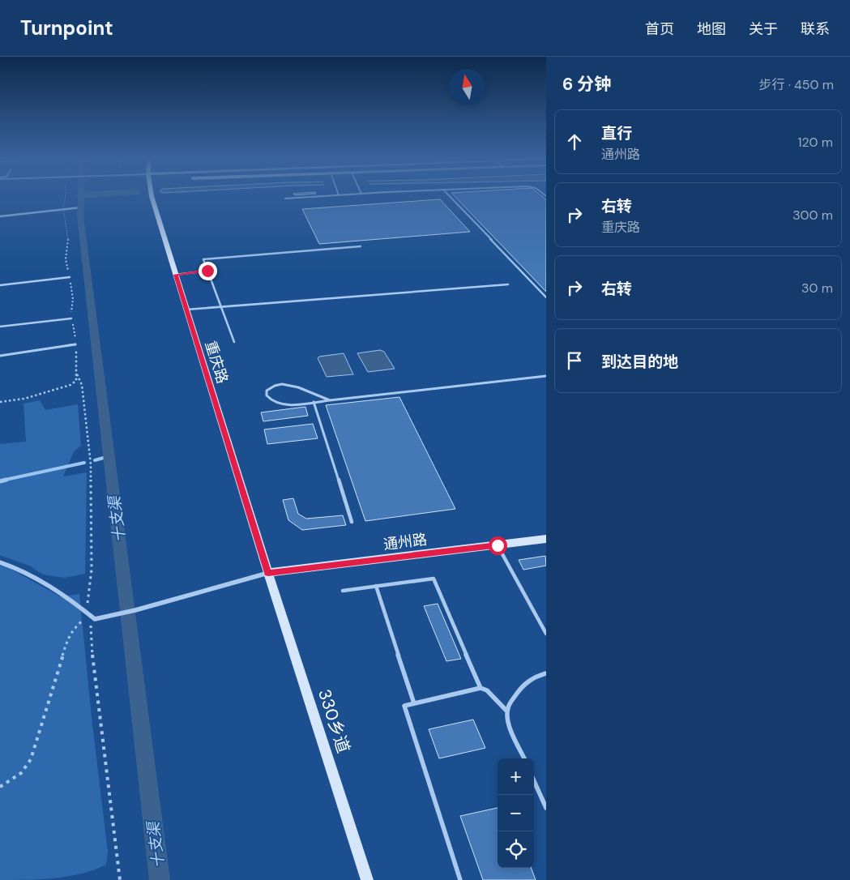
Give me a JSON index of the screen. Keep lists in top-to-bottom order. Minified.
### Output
{"streets":{"main road":["重庆路","通州路","330乡道"]},"crossings":[["重庆路","通州路"],["重庆路","330乡道"],["通州路","330乡道"]],"water":["十支渠"],"north":"top","page":{"header":"Turnpoint","nav":["首页","地图","关于","联系"],"heading":["6 分钟","步行 · 450 m"],"list":[["直行","通州路","120 m"],["右转","重庆路","300 m"],["右转","30 m"],"到达目的地"],"map_buttons":["+","−"]}}
